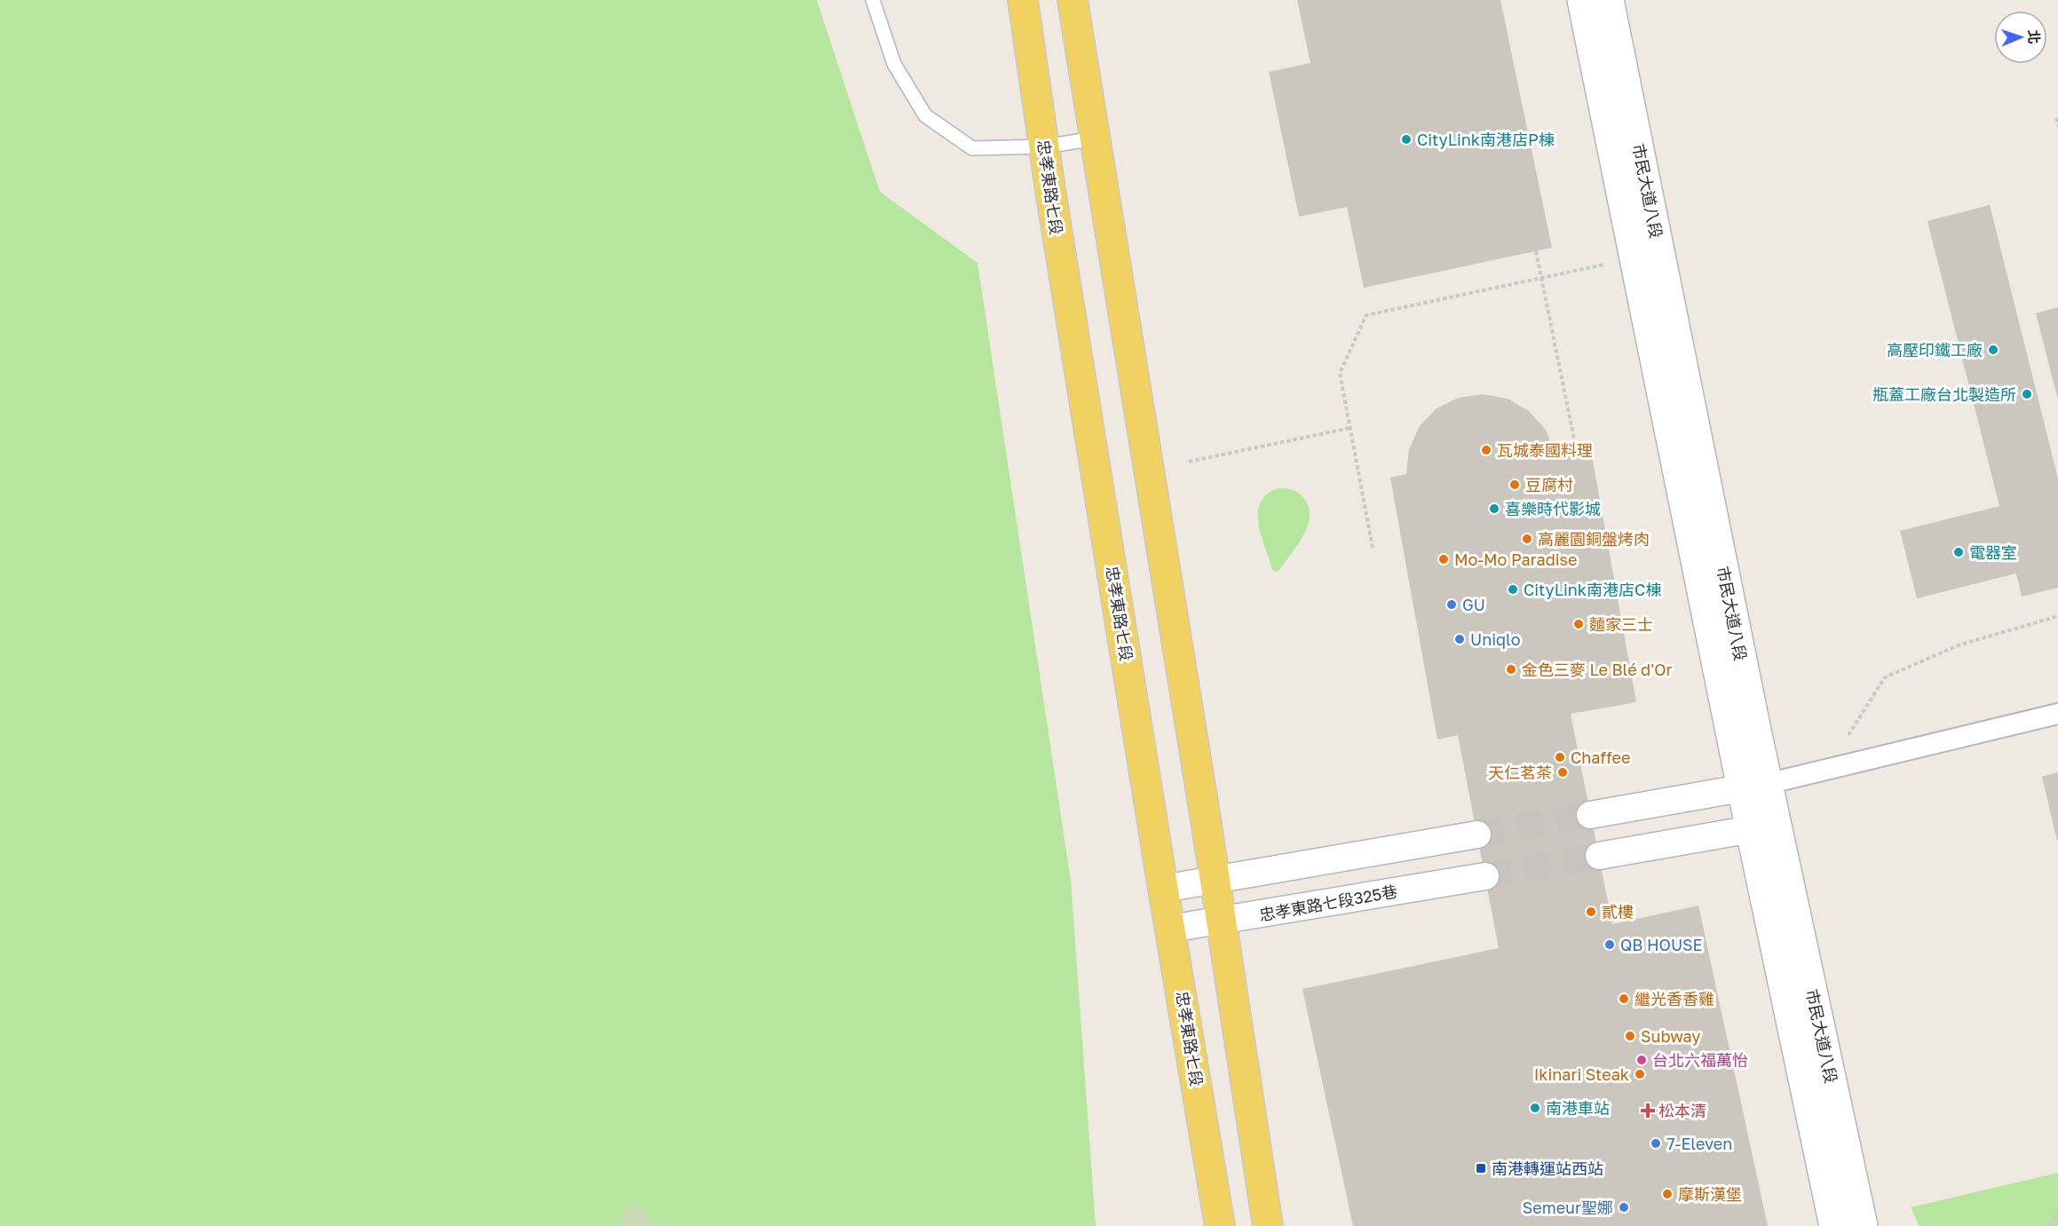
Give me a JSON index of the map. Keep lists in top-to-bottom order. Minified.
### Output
{"streets":{"main road":["忠孝東路七段"],"street":["市民大道八段","忠孝東路七段325巷"]},"crossings":[["忠孝東路七段","忠孝東路七段325巷"]],"places":{"other":["CityLink南港店P棟","高壓印鐵工廠","瓶蓋工廠台北製造所","瓦城泰國料理","豆腐村","喜樂時代影城","高麗園銅盤烤肉","電器室","Mo-Mo Paradise","CityLink南港店C棟","GU","麵家三士","Uniqlo","金色三麥 Le Blé d'Or","Chaffee","天仁茗茶","貳樓","QB HOUSE","繼光香香雞","Subway","台北六福萬怡","Ikinari Steak","南港車站","7-Eleven","摩斯漢堡","Semeur聖娜"],"health":["松本清"],"transit":["南港轉運站西站"]},"north":"right"}
